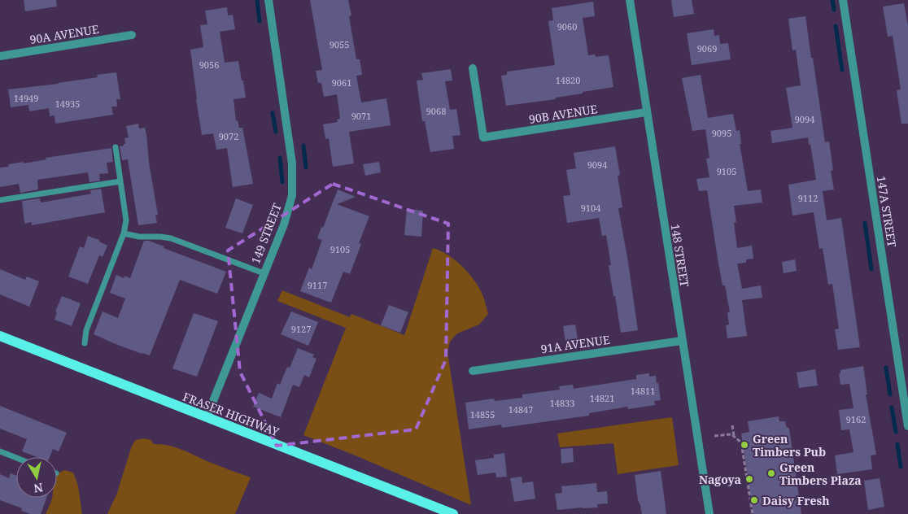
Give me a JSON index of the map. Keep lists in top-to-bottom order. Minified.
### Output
{"streets":{"main road":["FRASER HIGHWAY"],"street":["90A AVENUE","90B AVENUE","147A STREET","149 STREET","148 STREET","91A AVENUE"]},"crossings":[["90B AVENUE","148 STREET"],["149 STREET","FRASER HIGHWAY"],["148 STREET","91A AVENUE"]],"places":["Green Timbers Pub","Green Timbers Plaza","Nagoya","Daisy Fresh"],"house_numbers":["9060","9055","9069","9056","14820","9061","14949","14935","9068","9071","9094","9095","9072","9094","9105","9112","9104","9105","9117","9127","14811","14821","14833","14847","14855","9162"],"north":"bottom"}
